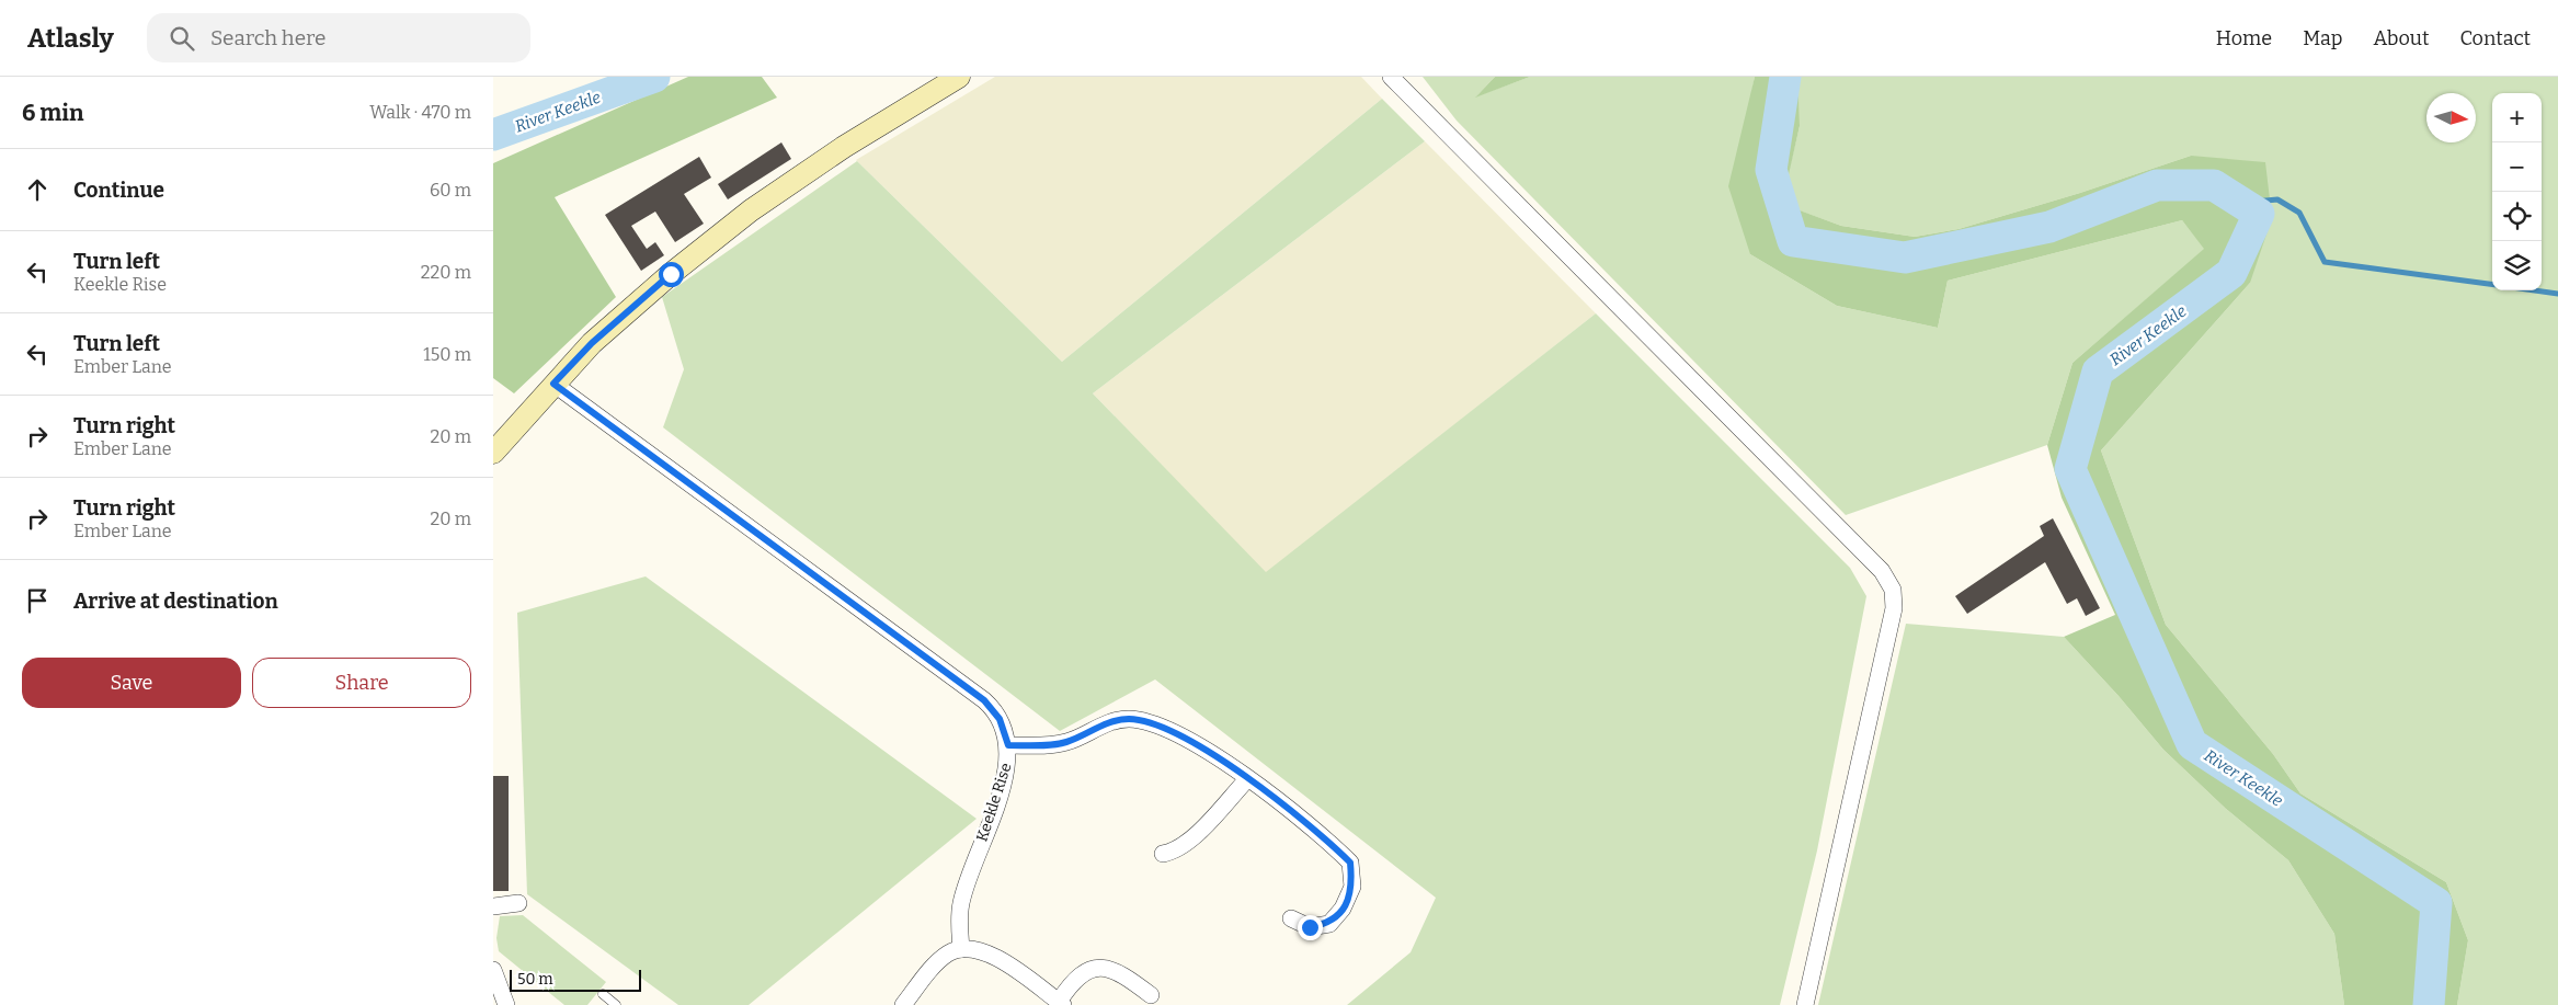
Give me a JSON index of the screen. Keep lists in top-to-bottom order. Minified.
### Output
{"streets":{"street":["Keekle Rise"]},"water":["River Keekle"],"scale_bar":"50 m","north":"right","page":{"header":"Atlasly","search":"Search here","nav":["Home","Map","About","Contact"],"heading":["6 min","Walk · 470 m"],"map_buttons":["+","−"],"list":[["Continue","60 m"],["Turn left","Keekle Rise","220 m"],["Turn left","Ember Lane","150 m"],["Turn right","Ember Lane","20 m"],["Turn right","Ember Lane","20 m"],"Arrive at destination"],"buttons":["Save","Share"],"scale":"50 m"}}
